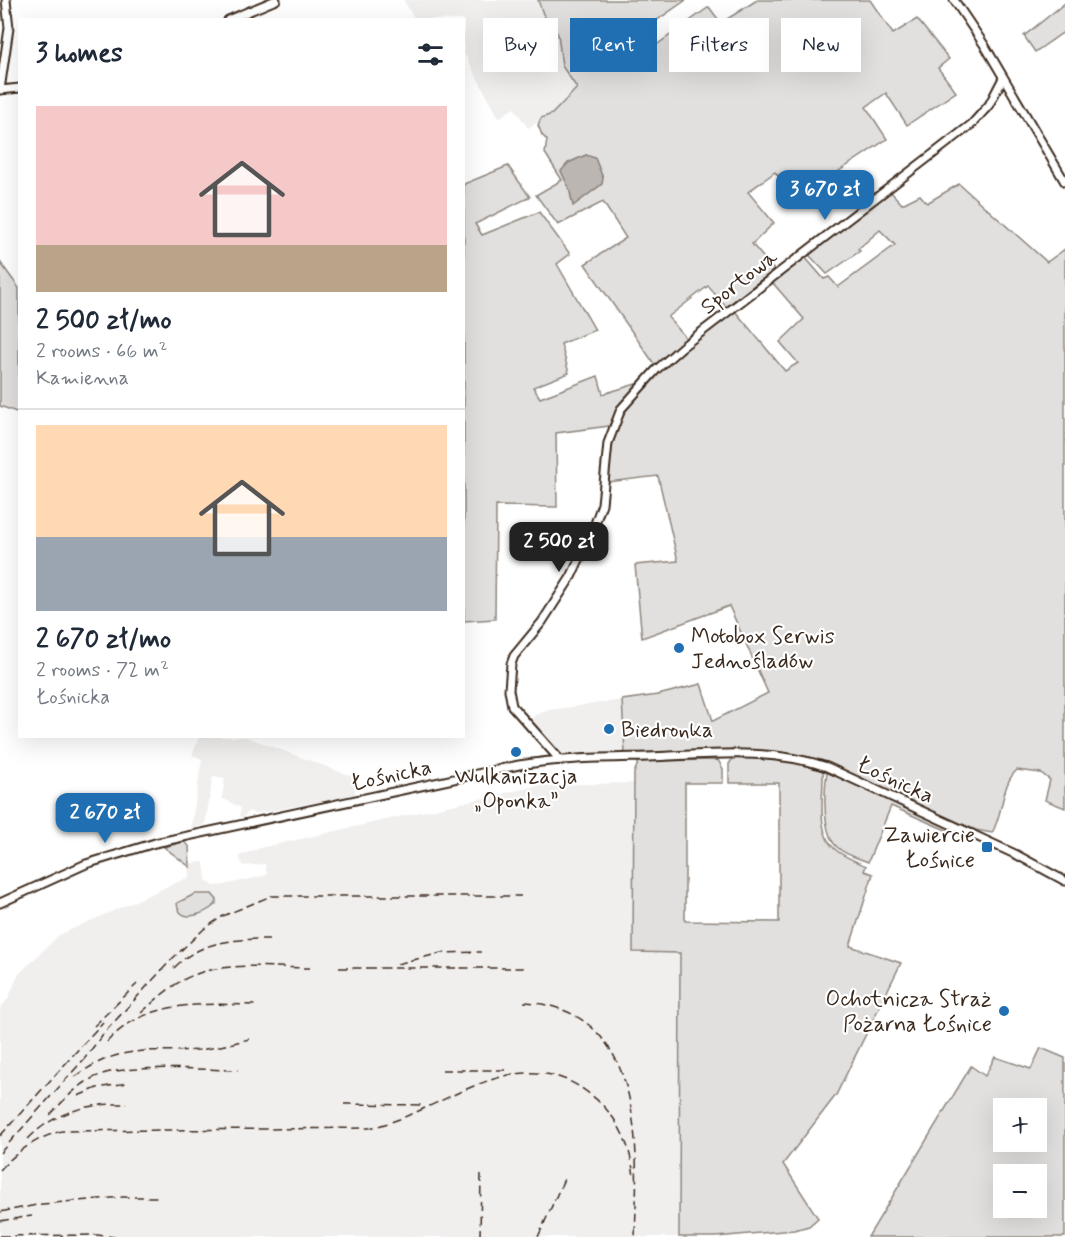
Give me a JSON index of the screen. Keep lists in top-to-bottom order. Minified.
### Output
{"streets":{"street":["Sportowa","Łośnicka"]},"crossings":[["Sportowa","Łośnicka"]],"places":{"other":["Motobox Serwis Jednośladów","Biedronka","Wulkanizacja „Oponka”","Ochotnicza Straż Pożarna Łośnice"],"transit":["Zawiercie Łośnice"]},"page":{"chip":["Buy","Rent","Filters","New"],"heading":"3 homes","list":[{"name":"2 500 zł/mo","note":"2 rooms · 66 m² · Kamienna"},{"name":"2 670 zł/mo","note":"2 rooms · 72 m² · Łośnicka"}],"price":["3 670 zł","2 500 zł","2 670 zł"],"map_buttons":["+","−"]}}
